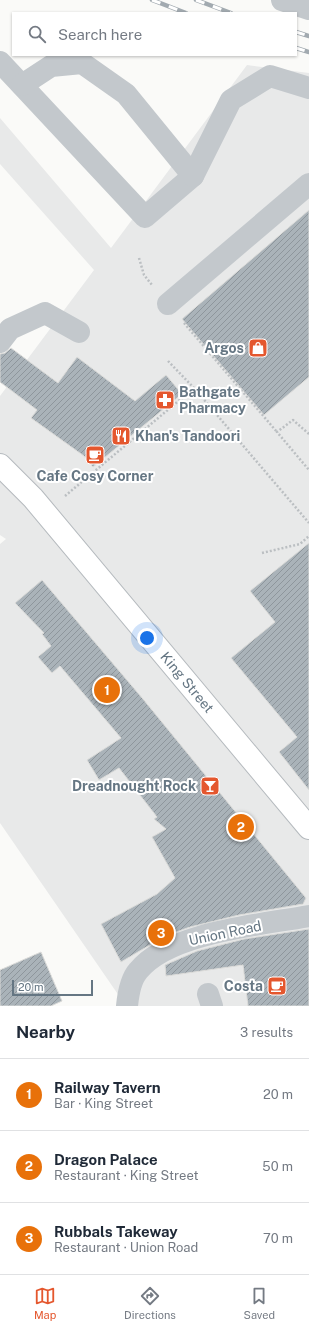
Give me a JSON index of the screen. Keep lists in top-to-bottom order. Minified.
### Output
{"streets":{"main road":["King Street"],"street":["Union Road"]},"places":{"shop":["Argos"],"pharmacy":["Bathgate Pharmacy"],"restaurant":["Khan's Tandoori"],"cafe":["Cafe Cosy Corner","Costa"],"bar":["Dreadnought Rock"]},"scale_bar":"20 m","page":{"search":"Search here","pins":["1","2","3"],"scale":"20 m","heading":["Nearby","3 results"],"list":[{"mark":"1","name":"Railway Tavern","note":"Bar · King Street","value":"20 m"},{"mark":"2","name":"Dragon Palace","note":"Restaurant · King Street","value":"50 m"},{"mark":"3","name":"Rubbals Takeway","note":"Restaurant · Union Road","value":"70 m"}],"nav":["Map","Directions","Saved"]}}
